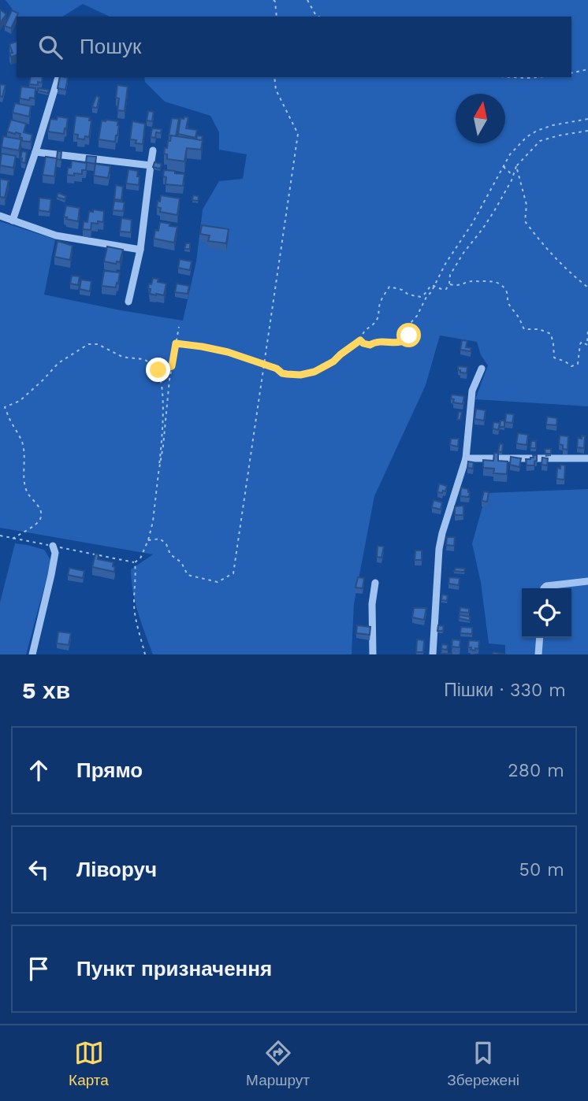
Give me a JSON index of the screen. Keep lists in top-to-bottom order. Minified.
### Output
{"north":"top","page":{"search":"Пошук","heading":["5 хв","Пішки · 330 m"],"list":[["Прямо","280 m"],["Ліворуч","50 m"],"Пункт призначення"],"nav":["Карта","Маршрут","Збережені"]}}
